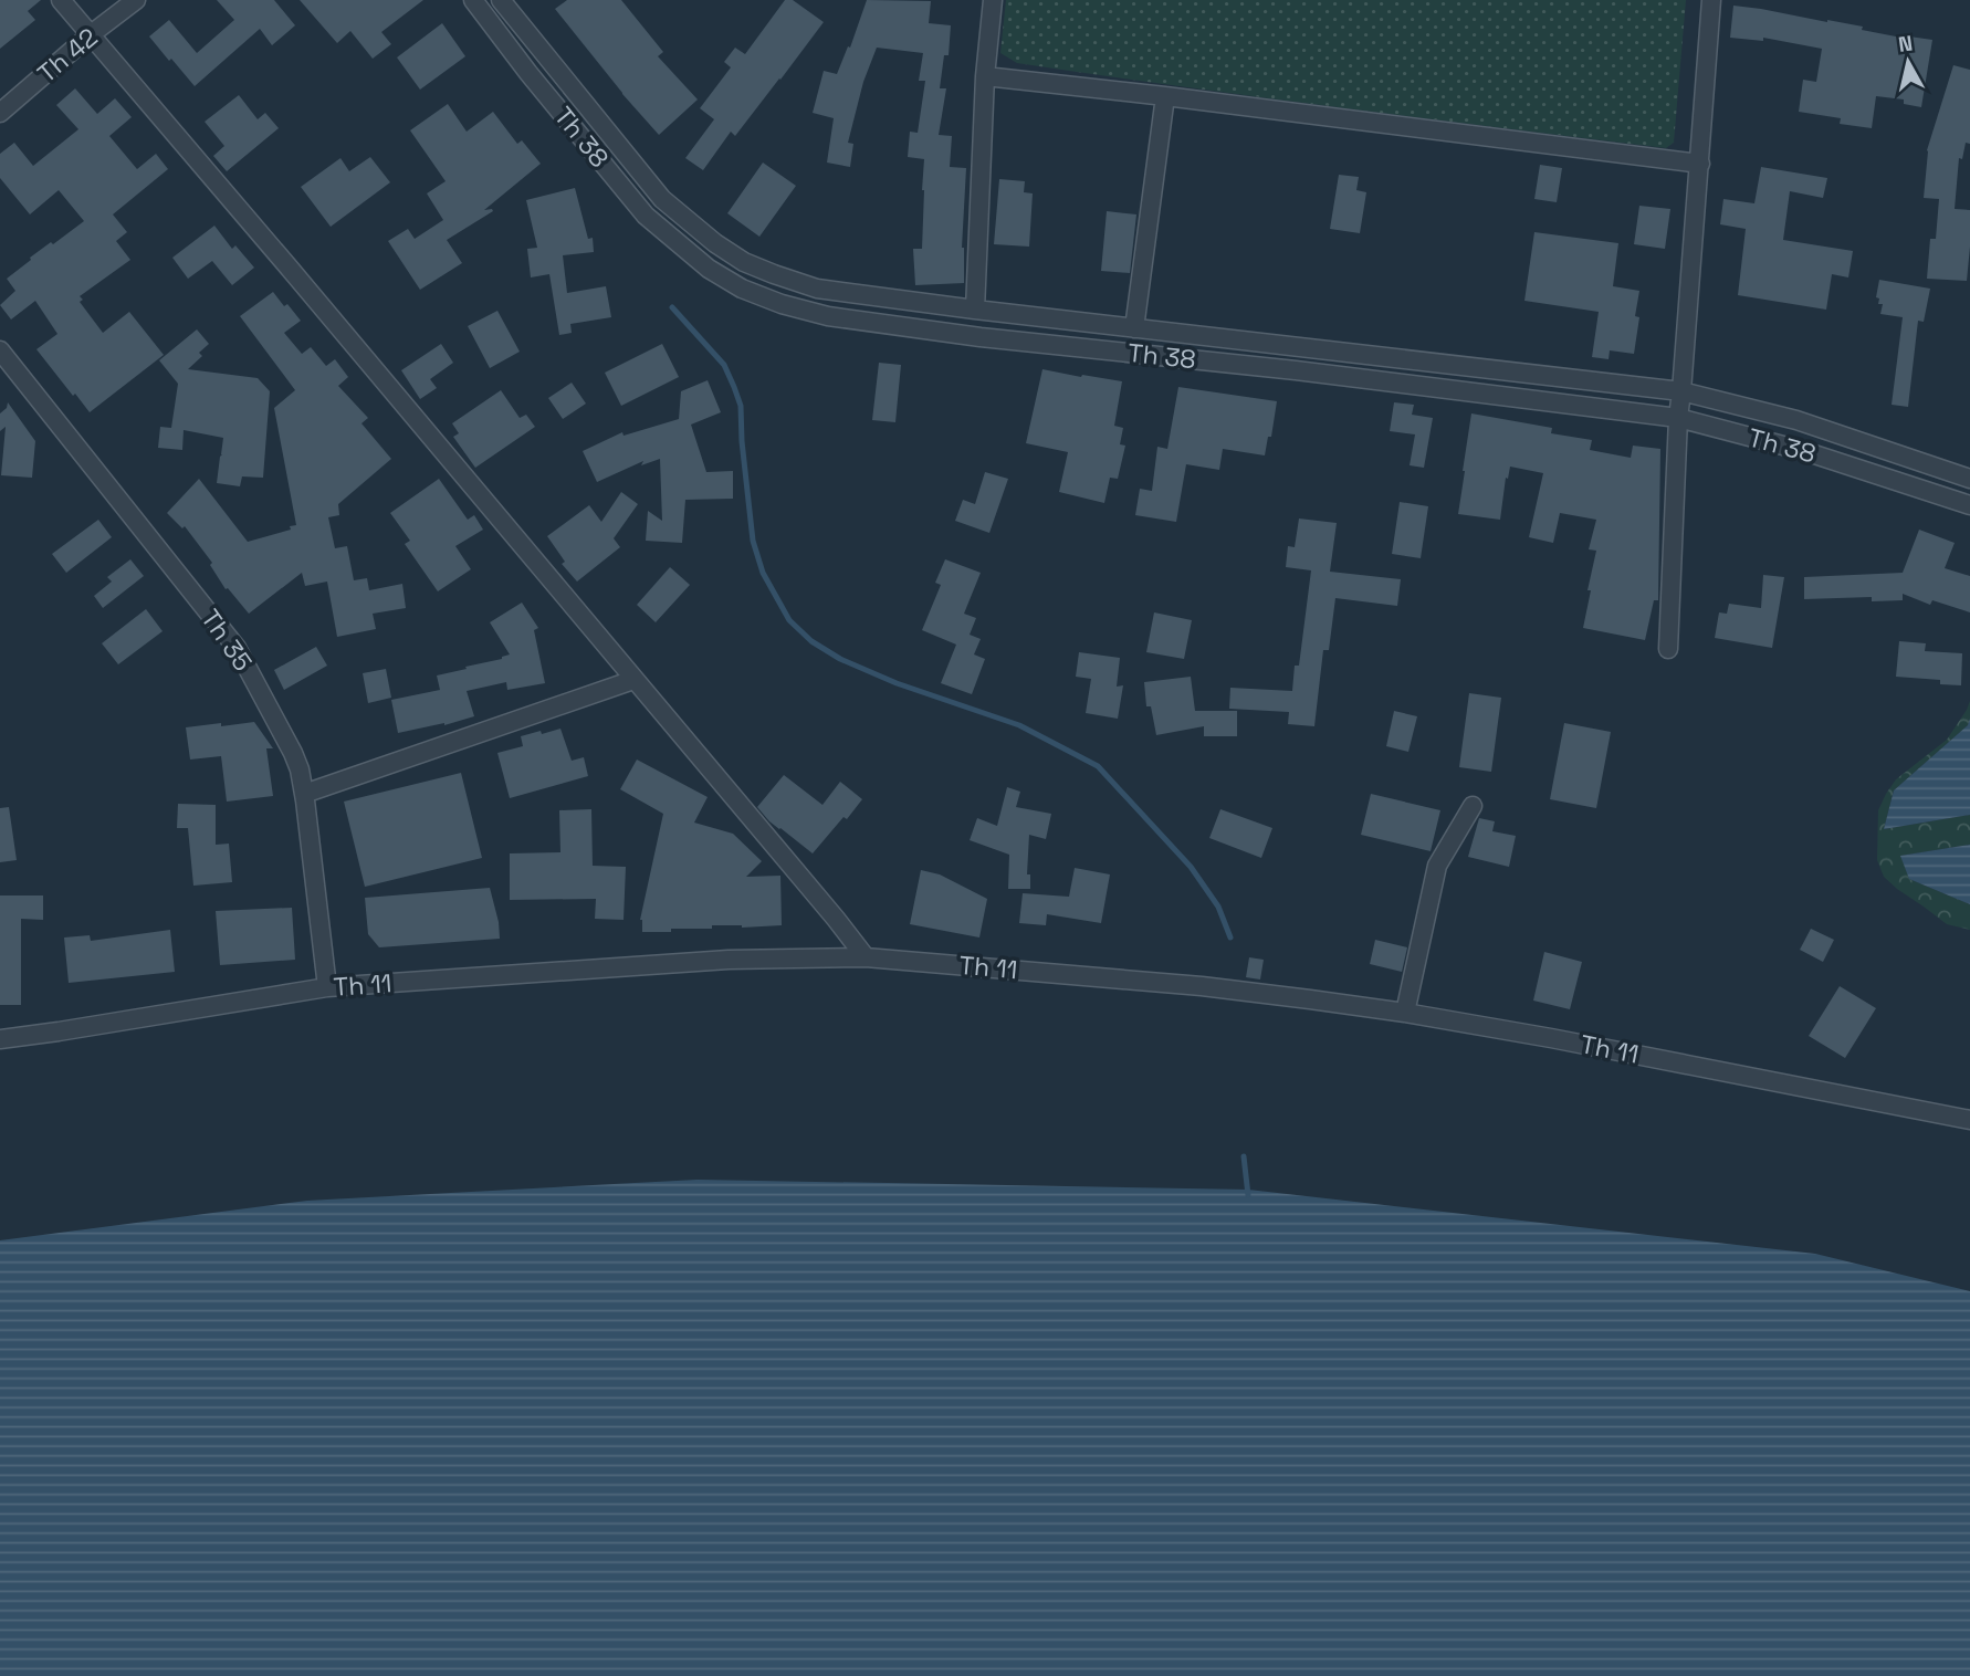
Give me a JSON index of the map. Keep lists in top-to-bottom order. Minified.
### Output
{"streets":{"street":["Th 42","Th 38","Th 35","Th 11"]},"crossings":[["Th 35","Th 11"]],"north":"top"}
